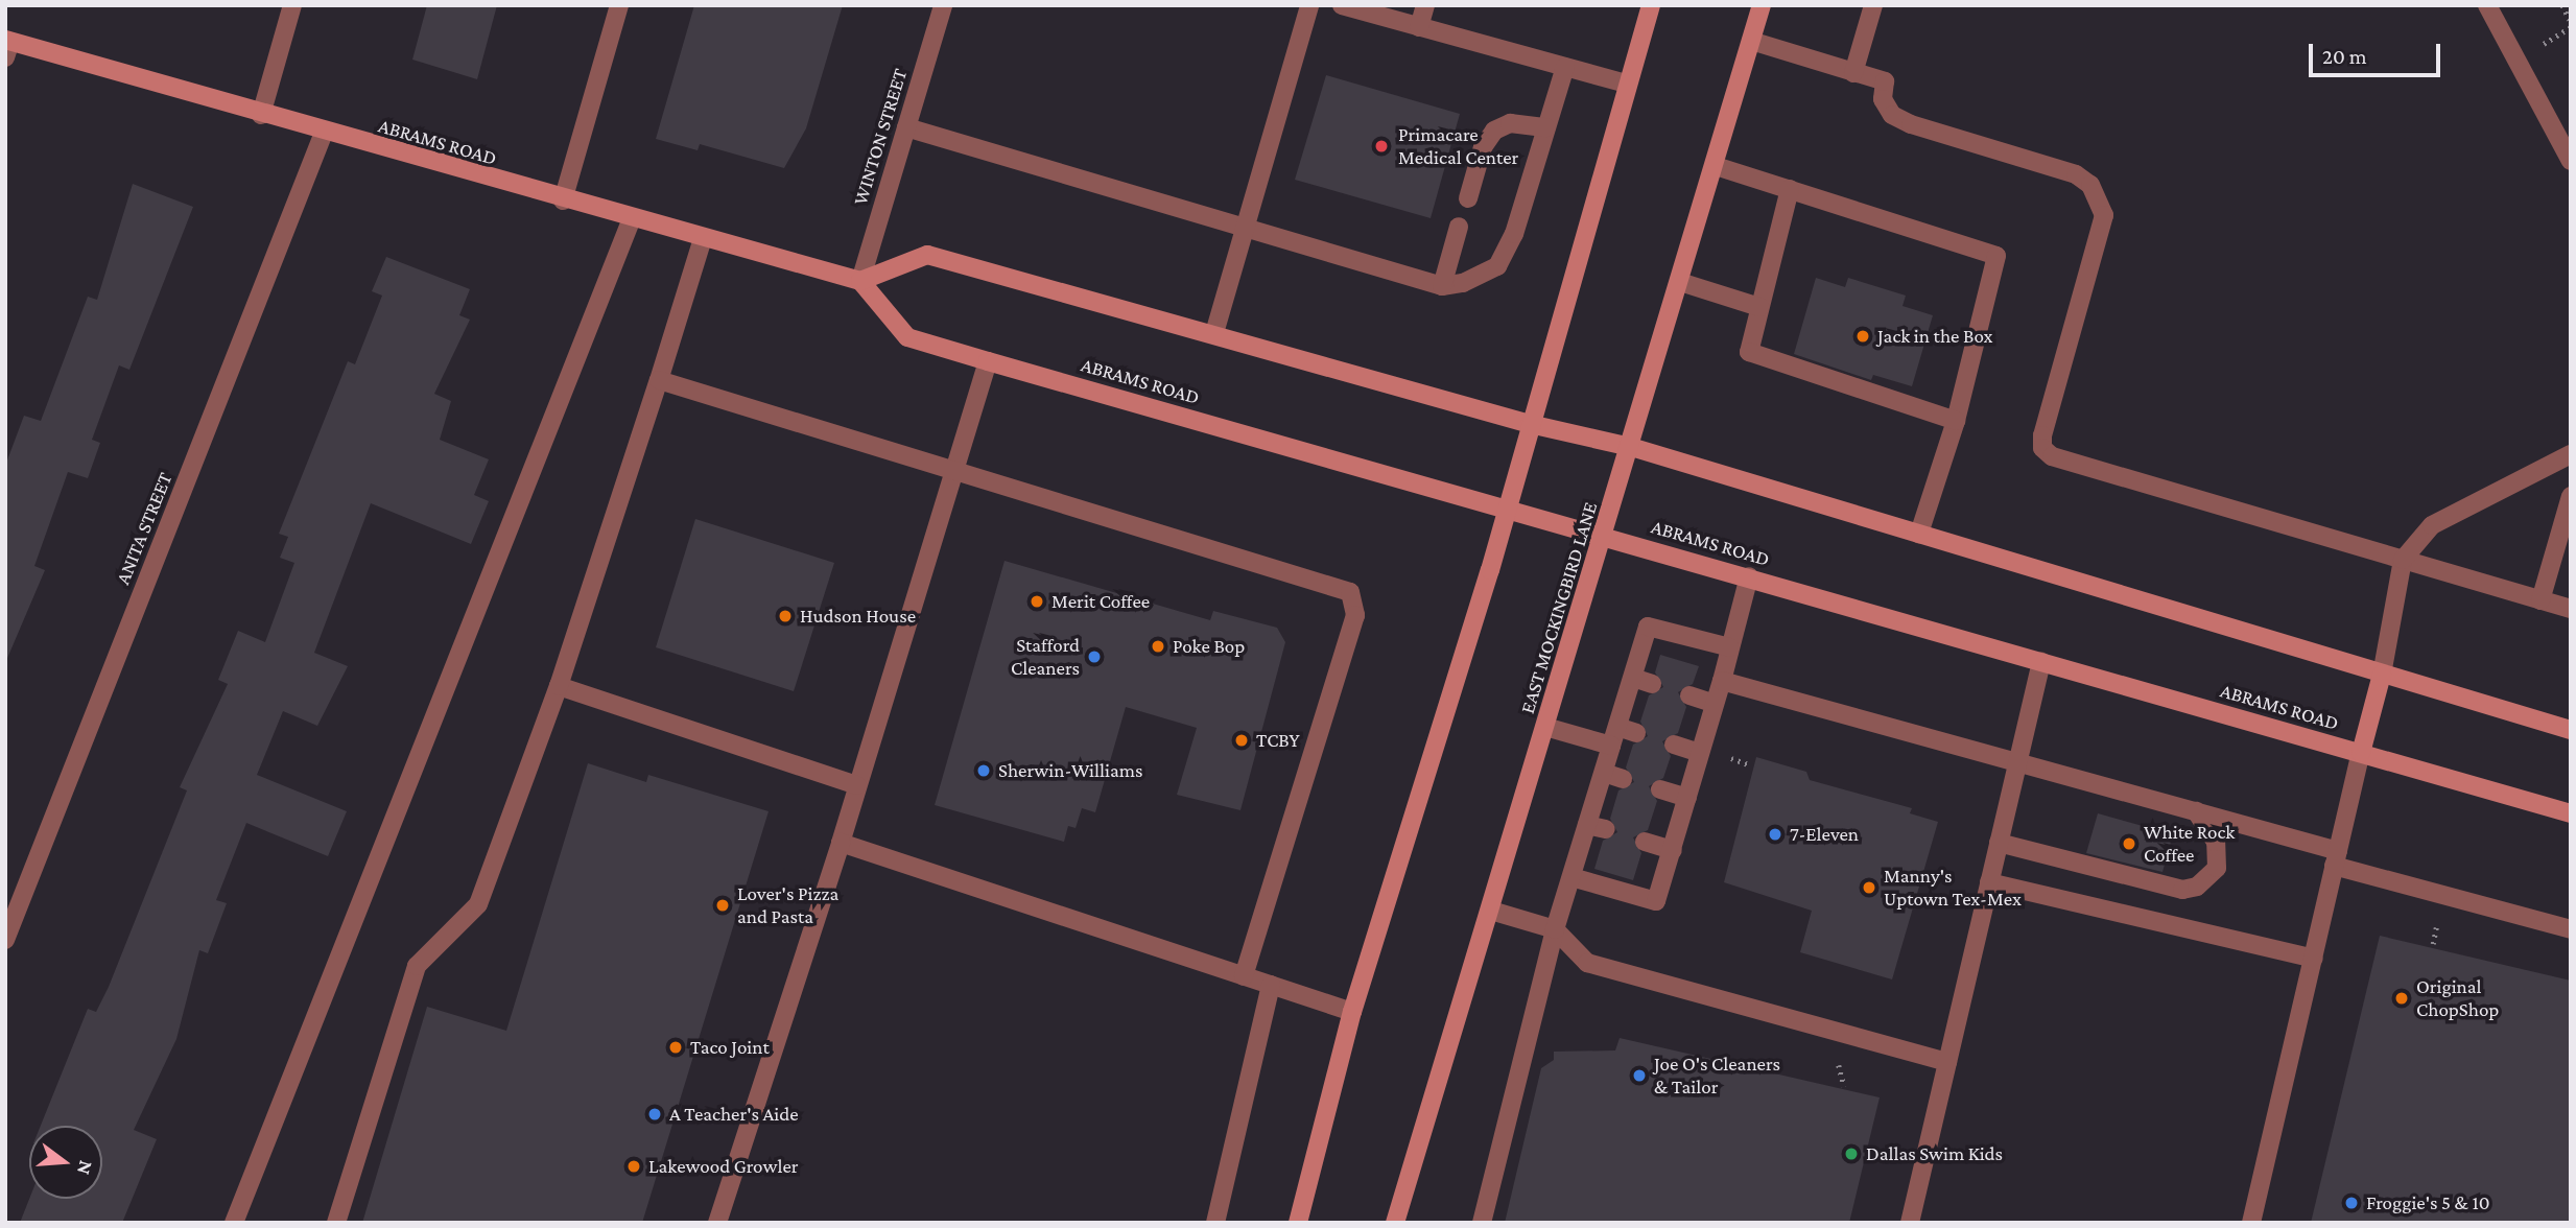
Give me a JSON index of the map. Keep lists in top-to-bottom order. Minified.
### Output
{"streets":{"main road":["ABRAMS ROAD","EAST MOCKINGBIRD LANE"],"street":["WINTON STREET","ANITA STREET"]},"crossings":[["WINTON STREET","ABRAMS ROAD"],["ABRAMS ROAD","ANITA STREET"],["ABRAMS ROAD","EAST MOCKINGBIRD LANE"]],"places":["Primacare Medical Center","Jack in the Box","Merit Coffee","Hudson House","Poke Bop","Stafford Cleaners","TCBY","Sherwin-Williams","7-Eleven","White Rock Coffee","Manny's Uptown Tex-Mex","Lover's Pizza and Pasta","Original ChopShop","Taco Joint","Joe O's Cleaners & Tailor","A Teacher's Aide","Dallas Swim Kids","Lakewood Growler","Froggie's 5 & 10"],"scale_bar":"20 m","north":"right"}
